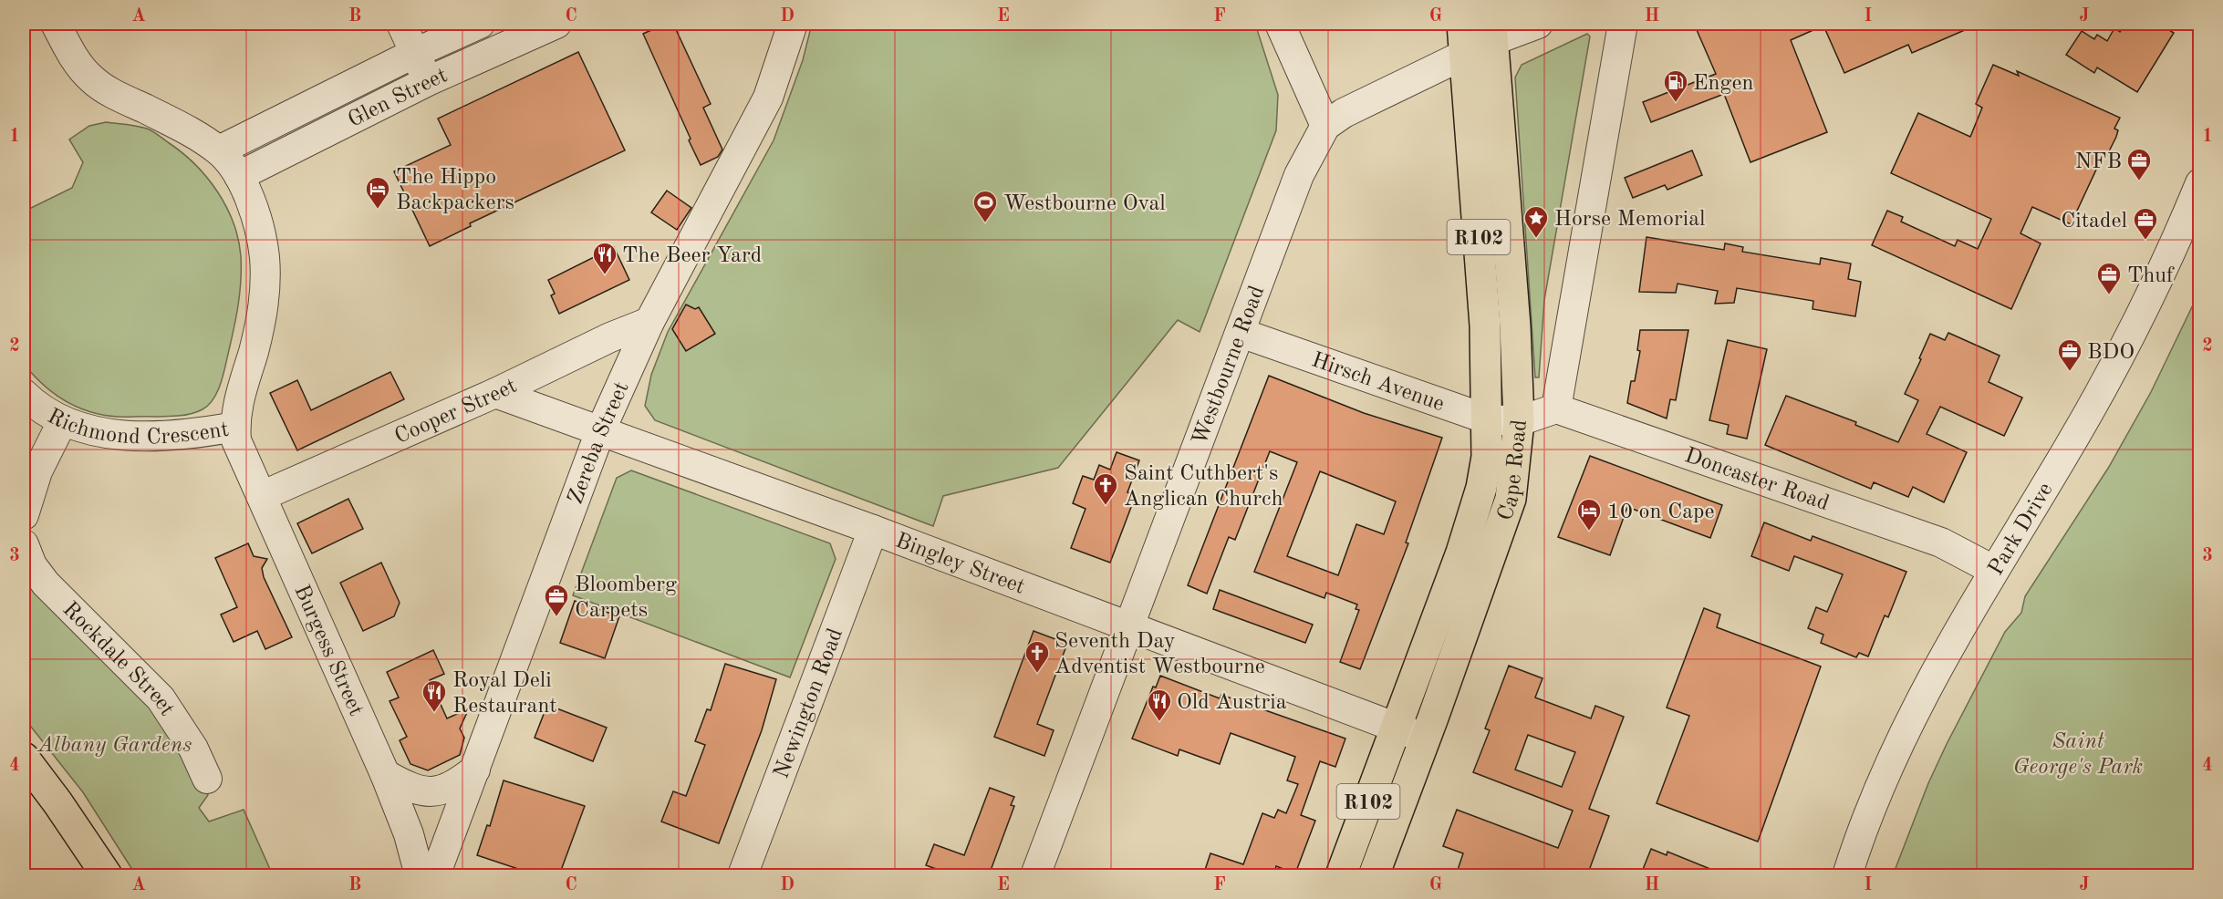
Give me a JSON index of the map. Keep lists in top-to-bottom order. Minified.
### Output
{"streets":{"main road":["R102","Cape Road"],"street":["Glen Street","Westbourne Road","Hirsch Avenue","Cooper Street","Richmond Crescent","Zereba Street","Doncaster Road","Park Drive","Bingley Street","Burgess Street","Rockdale Street","Newington Road"]},"crossings":[["Glen Street","Richmond Crescent"],["R102","Westbourne Road"],["R102","Cape Road"],["Westbourne Road","Hirsch Avenue"],["Westbourne Road","Cape Road"],["Westbourne Road","Bingley Street"],["Hirsch Avenue","Cape Road"],["Cooper Street","Zereba Street"],["Cooper Street","Bingley Street"],["Cooper Street","Burgess Street"],["Richmond Crescent","Burgess Street"],["Zereba Street","Bingley Street"],["Cape Road","Bingley Street"],["Doncaster Road","Park Drive"],["Bingley Street","Newington Road"]],"parks":["Saint George's Park","Albany Gardens"],"places":{"fuel station":["Engen"],"office":["NFB","Citadel","Thuf","BDO","Bloomberg Carpets"],"hotel":["The Hippo Backpackers","10 on Cape"],"sports":["Westbourne Oval"],"place":["Horse Memorial"],"restaurant":["The Beer Yard","Royal Deli Restaurant","Old Austria"],"church":["Saint Cuthbert's Anglican Church","Seventh Day Adventist Westbourne"]},"grid":{"columns":["A","B","C","D","E","F","G","H","I","J"],"rows":["1","2","3","4"]}}
